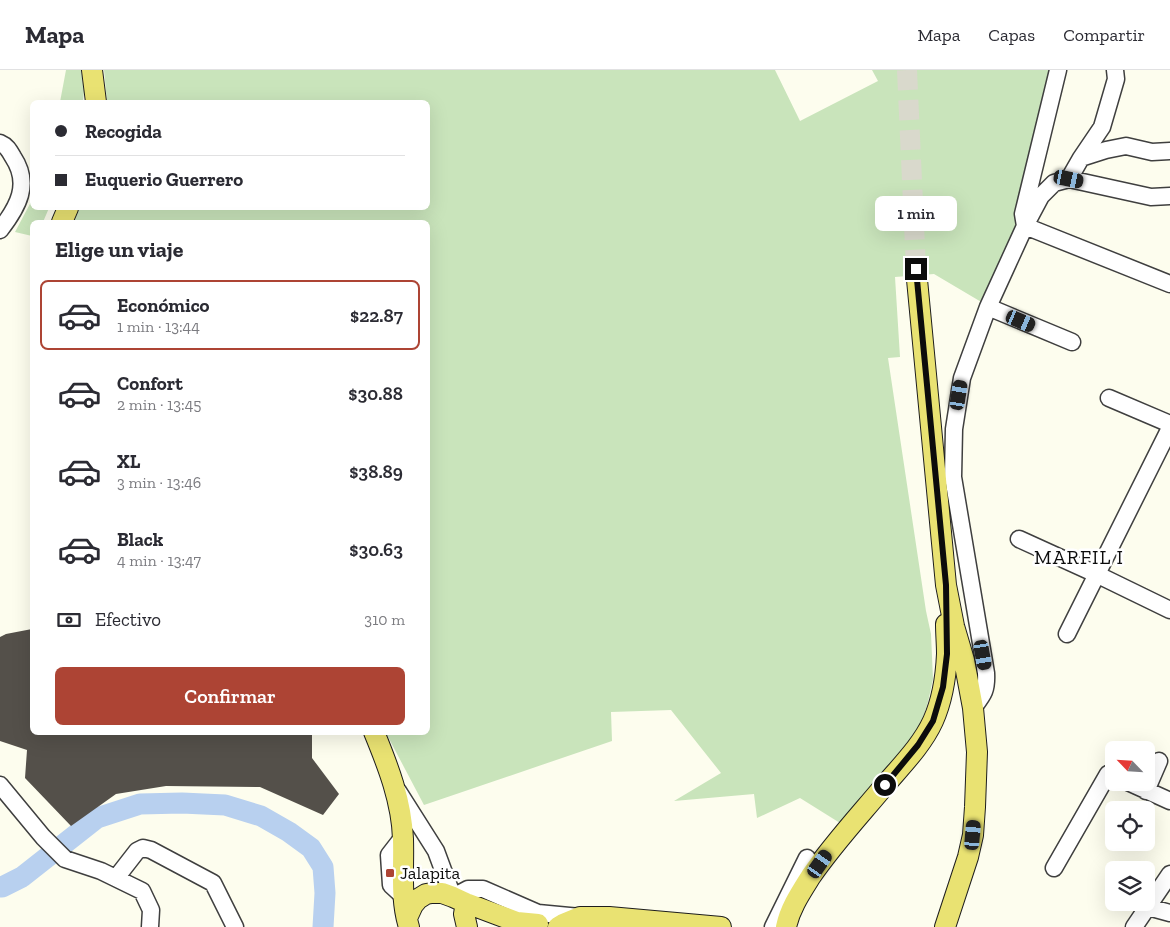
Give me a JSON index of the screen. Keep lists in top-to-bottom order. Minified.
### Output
{"districts":["MARFIL I"],"places":{"transit":["Jalapita"]},"north":"top left","page":{"header":"Mapa","nav":["Mapa","Capas","Compartir"],"banner":["Recogida","Euquerio Guerrero"],"bubble":"1 min","heading":"Elige un viaje","list":[{"name":"Económico","note":"1 min · 13:44","value":"$22.87"},{"name":"Confort","note":"2 min · 13:45","value":"$30.88"},{"name":"XL","note":"3 min · 13:46","value":"$38.89"},{"name":"Black","note":"4 min · 13:47","value":"$30.63"}],"pay":["Efectivo","310 m"],"buttons":"Confirmar"}}
